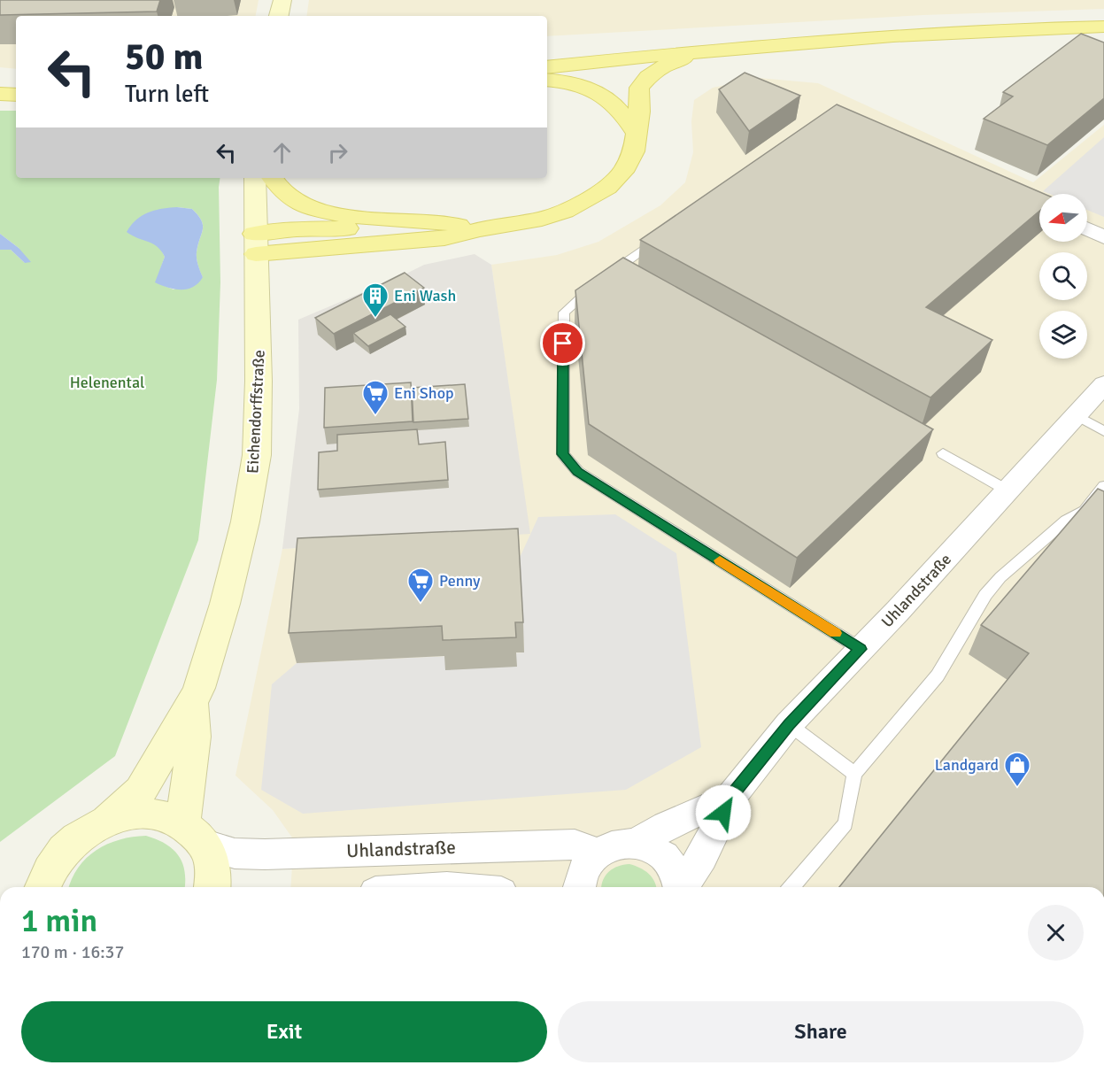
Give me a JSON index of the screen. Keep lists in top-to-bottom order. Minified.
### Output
{"streets":{"street":["Eichendorffstraße","Uhlandstraße"]},"crossings":[["Eichendorffstraße","Uhlandstraße"]],"parks":["Helenental"],"places":{"building":["Eni Wash"],"supermarket":["Eni Shop","Penny"],"shop":["Landgard"]},"north":"left","page":{"turn":["50 m","Turn left"],"heading":["1 min","170 m · 16:37"],"buttons":["Exit","Share"]}}
